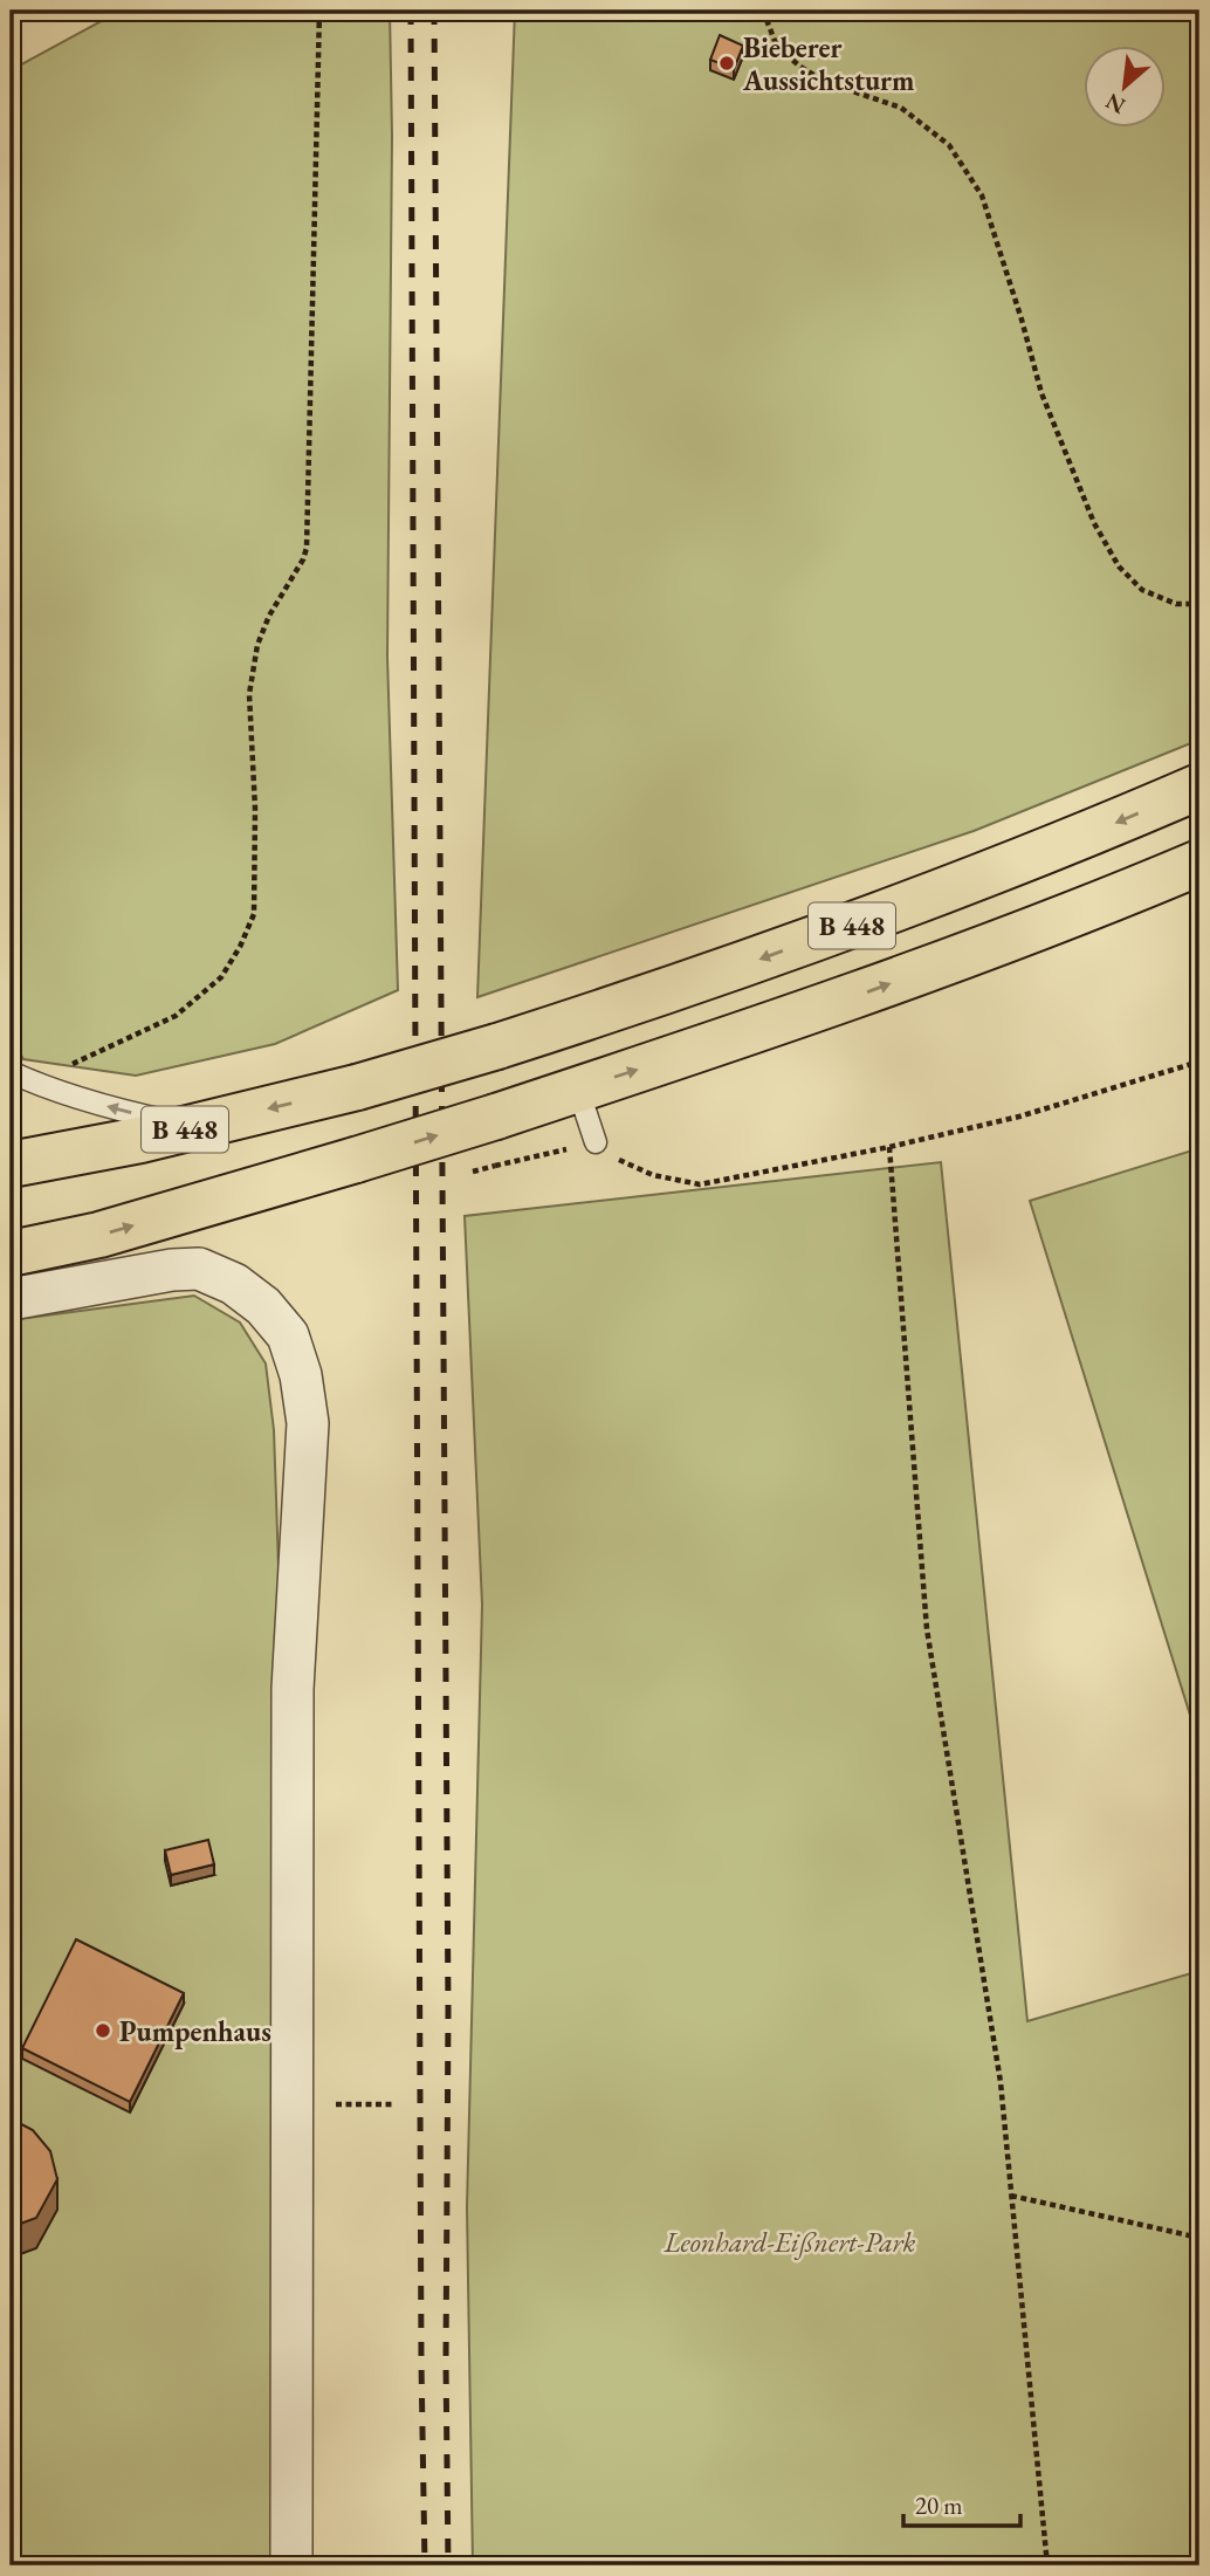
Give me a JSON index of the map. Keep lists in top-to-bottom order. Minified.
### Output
{"streets":{"main road":["B 448"]},"parks":["Leonhard-Eißnert-Park"],"places":["Bieberer Aussichtsturm","Pumpenhaus"],"scale_bar":"20 m","north":"bottom left"}
